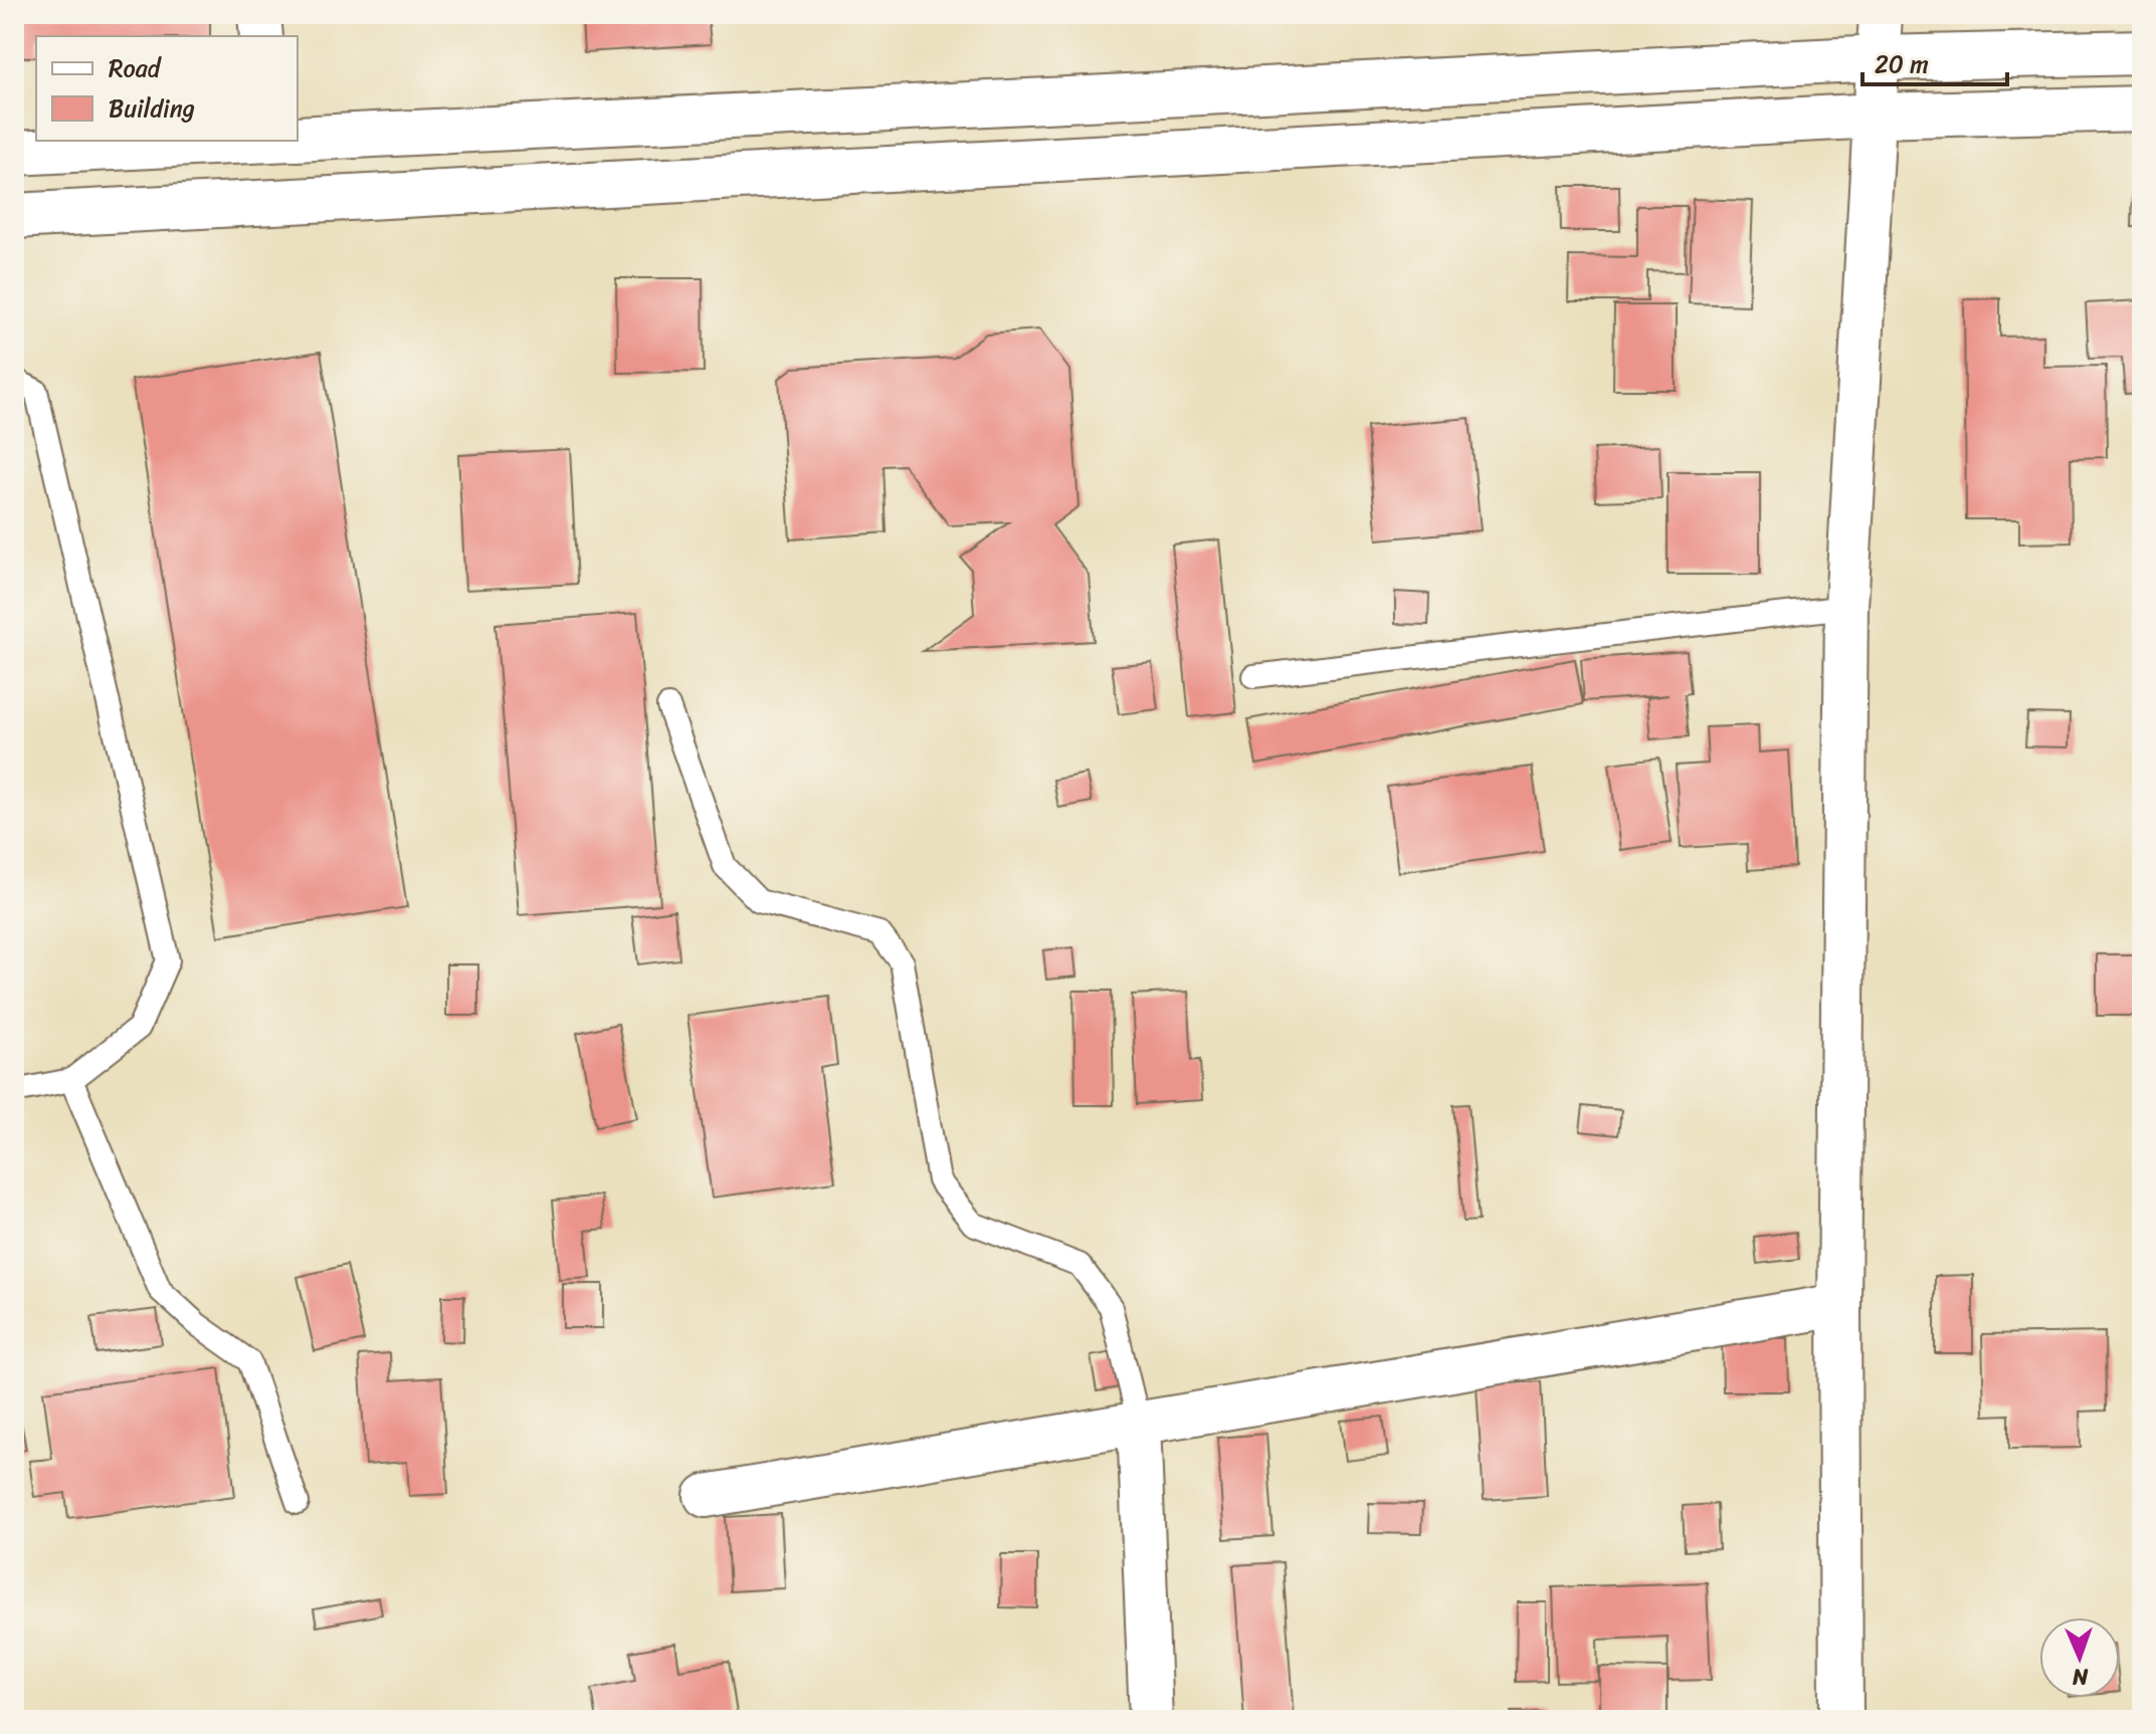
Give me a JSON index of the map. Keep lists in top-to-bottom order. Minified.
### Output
{"legend":["Road","Building"],"scale_bar":"20 m","north":"bottom"}
